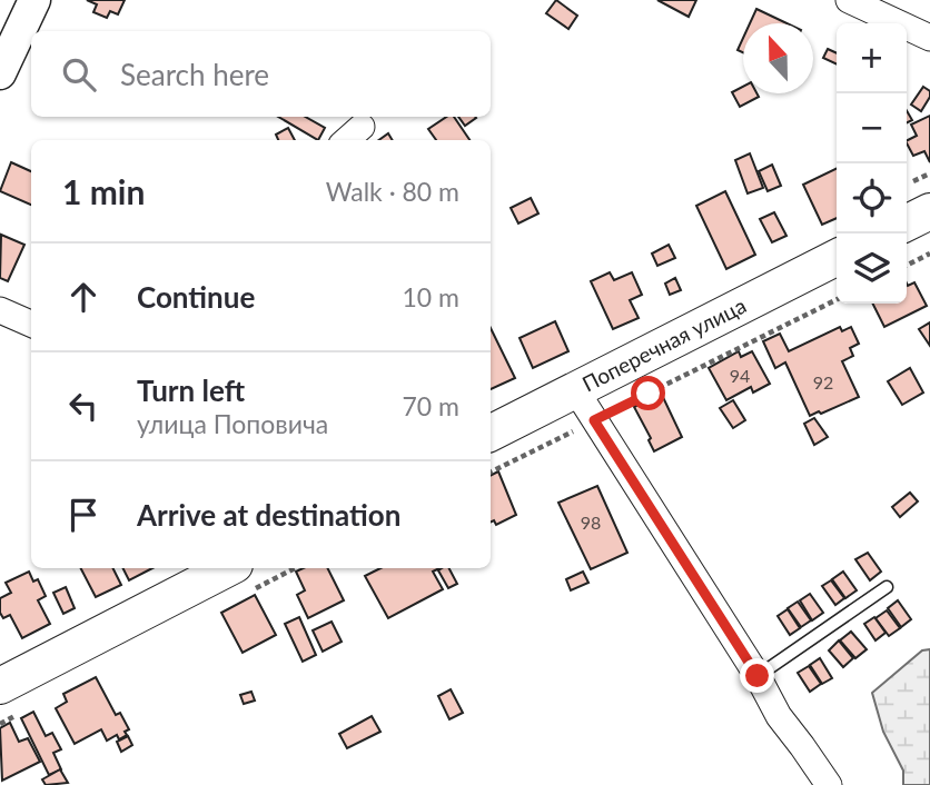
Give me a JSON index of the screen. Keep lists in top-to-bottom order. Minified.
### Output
{"streets":{"main road":["Поперечная улица"]},"house_numbers":["94","92","98"],"north":"top","page":{"map_buttons":["+","−"],"search":"Search here","heading":["1 min","Walk · 80 m"],"list":[["Continue","10 m"],["Turn left","улица Поповича","70 m"],"Arrive at destination"]}}
